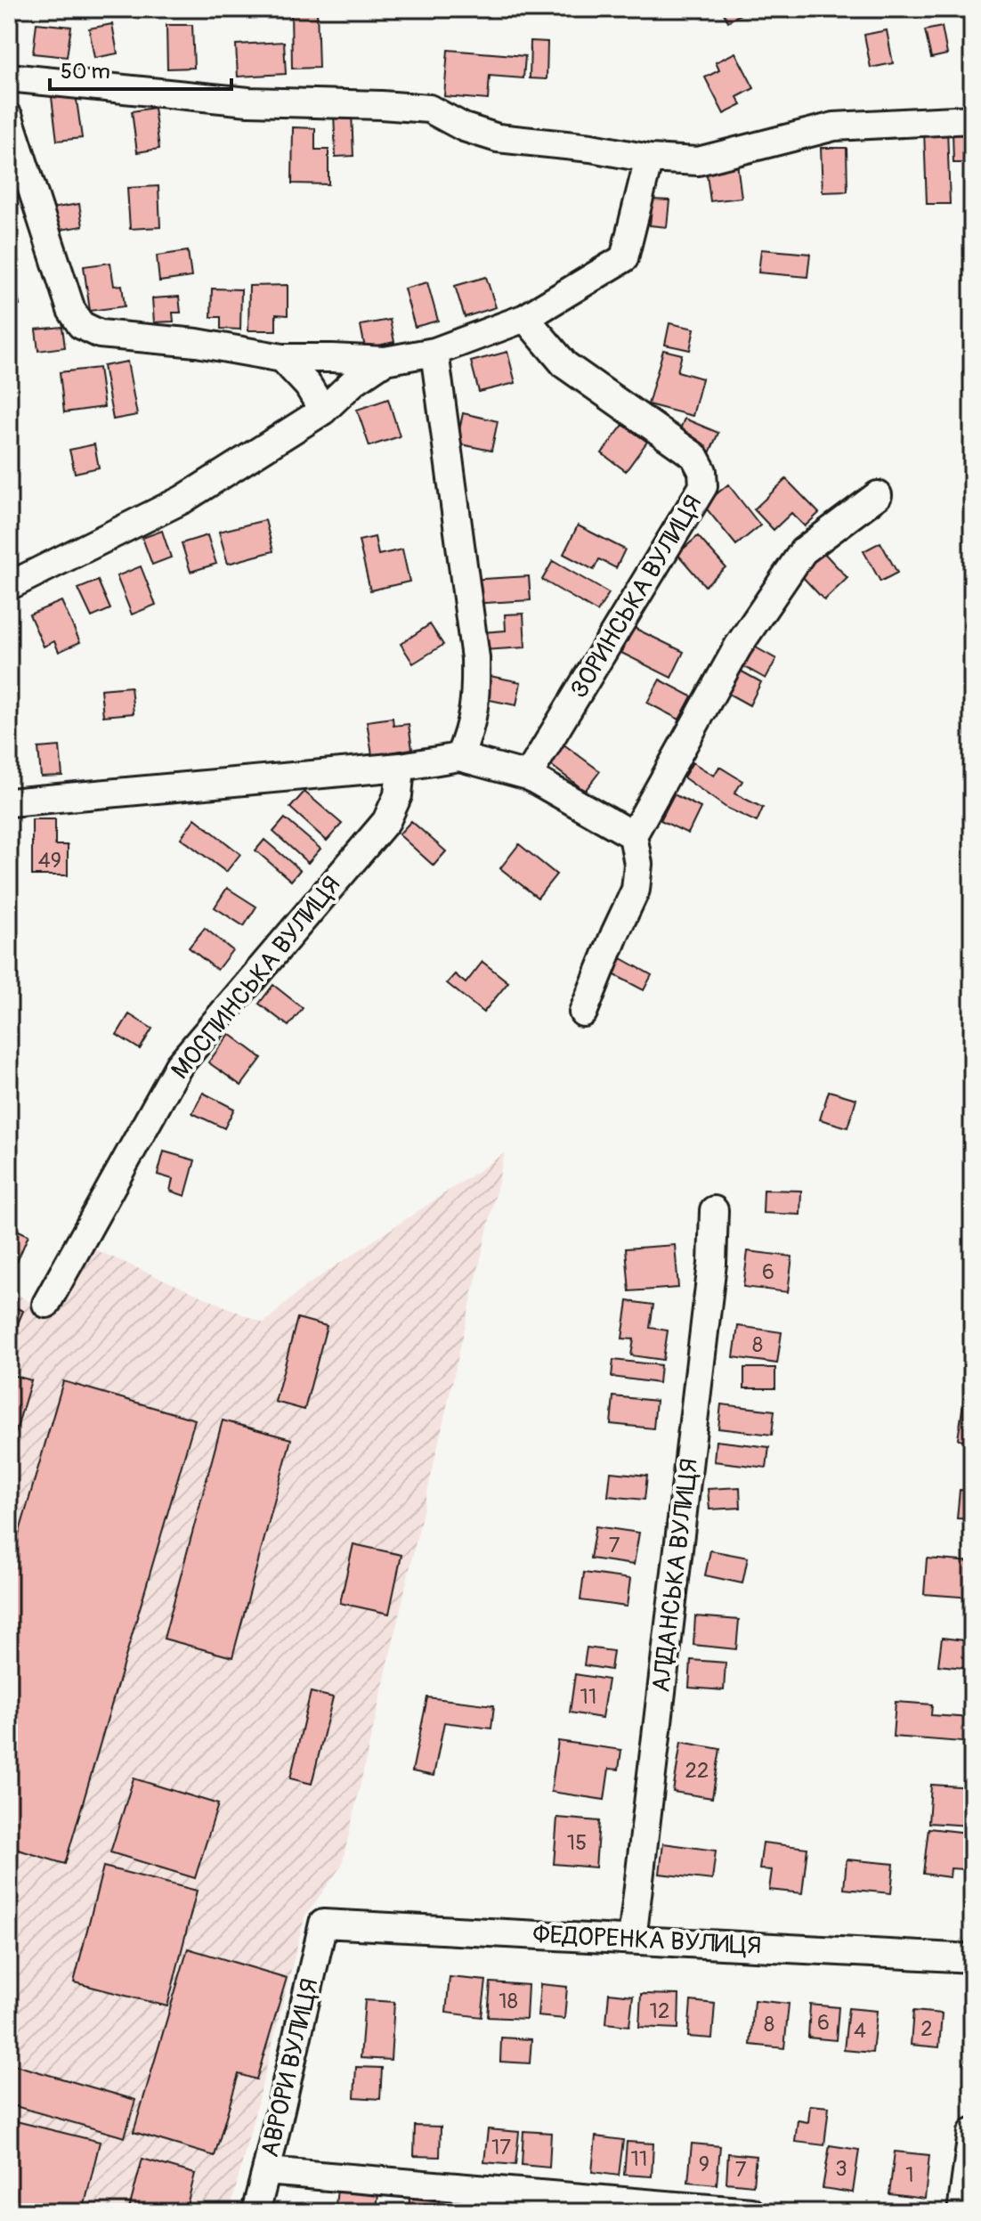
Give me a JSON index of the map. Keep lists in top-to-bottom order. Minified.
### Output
{"streets":{"street":["ЗОРИНСЬКА ВУЛИЦЯ","МОСПИНСЬКА ВУЛИЦЯ","АЛДАНСЬКА ВУЛИЦЯ","ФЕДОРЕНКА ВУЛИЦЯ","АВРОРИ ВУЛИЦЯ"]},"crossings":[["АЛДАНСЬКА ВУЛИЦЯ","ФЕДОРЕНКА ВУЛИЦЯ"],["ФЕДОРЕНКА ВУЛИЦЯ","АВРОРИ ВУЛИЦЯ"]],"house_numbers":["49","6","8","7","11","22","15","18","12","6","8","2","4","17","11","9","3","7","1"],"scale_bar":"50 m"}
